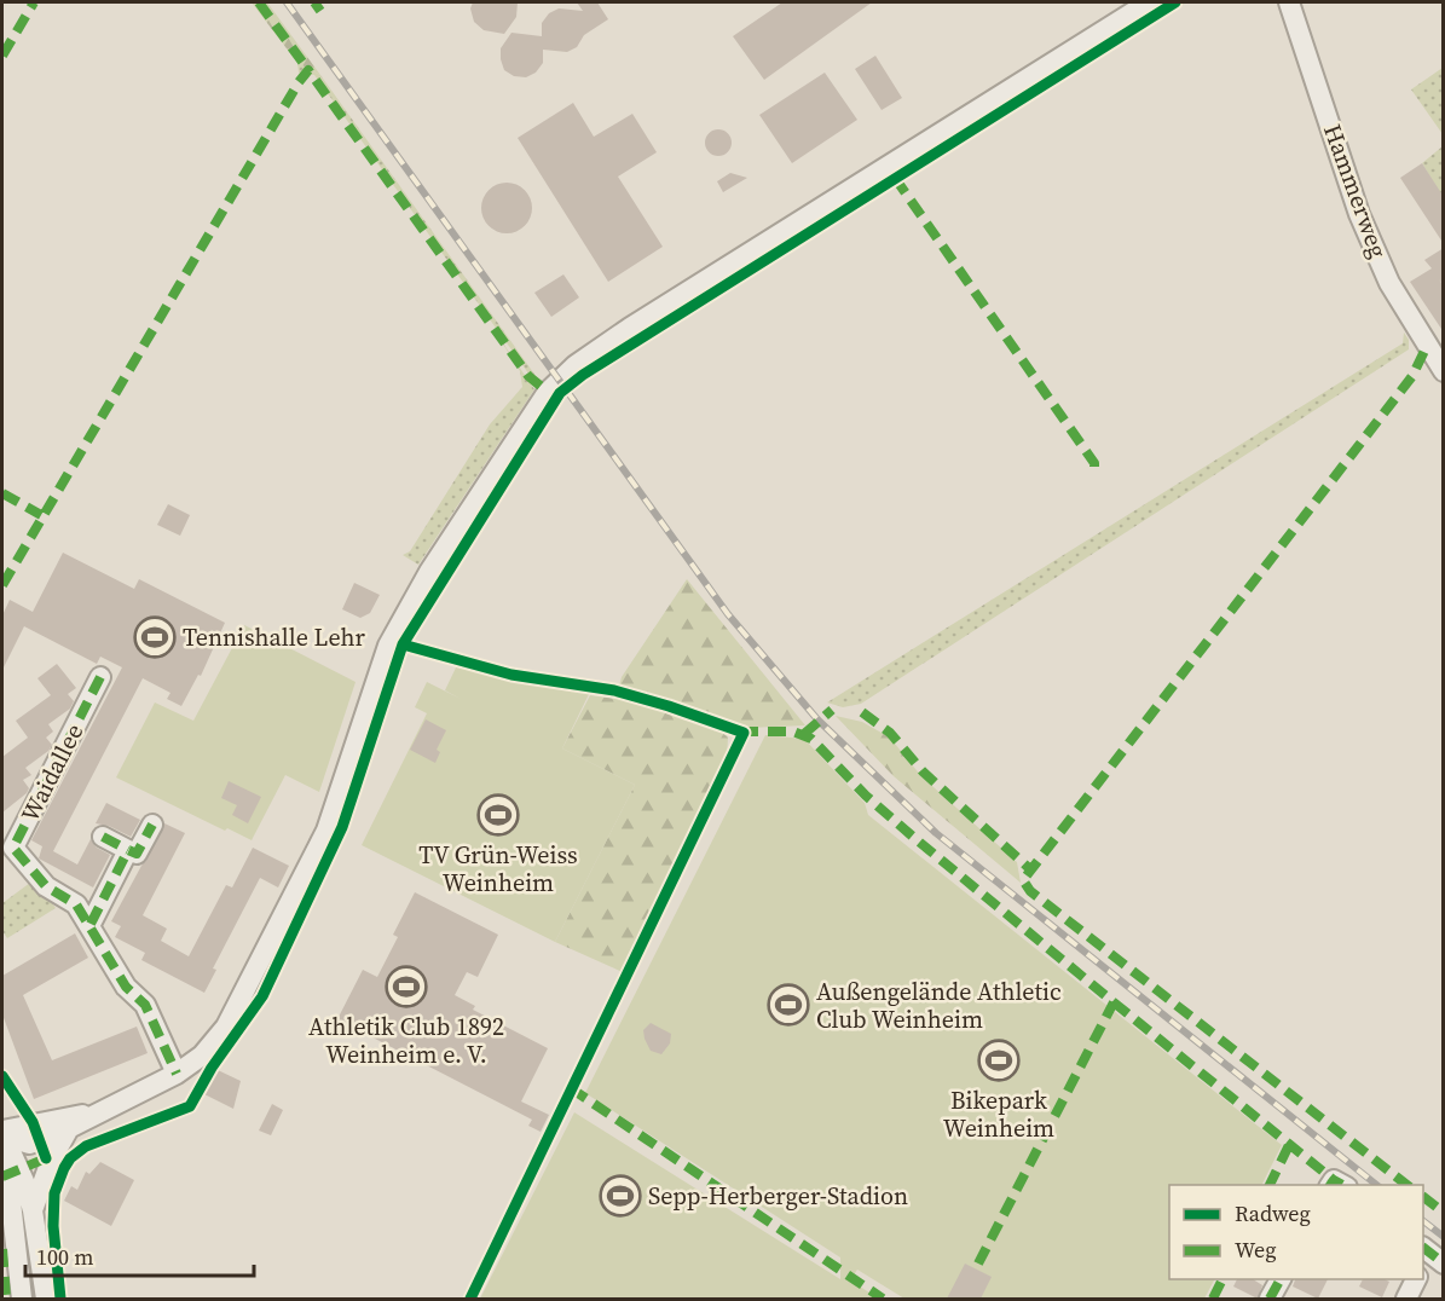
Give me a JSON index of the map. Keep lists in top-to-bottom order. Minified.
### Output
{"streets":{"street":["Hammerweg","Waidallee"]},"places":{"sports":["Tennishalle Lehr","TV Grün-Weiss Weinheim","Athletik Club 1892 Weinheim e. V.","Außengelände Athletic Club Weinheim","Bikepark Weinheim","Sepp-Herberger-Stadion"]},"legend":["Radweg","Weg"],"scale_bar":"100 m"}
